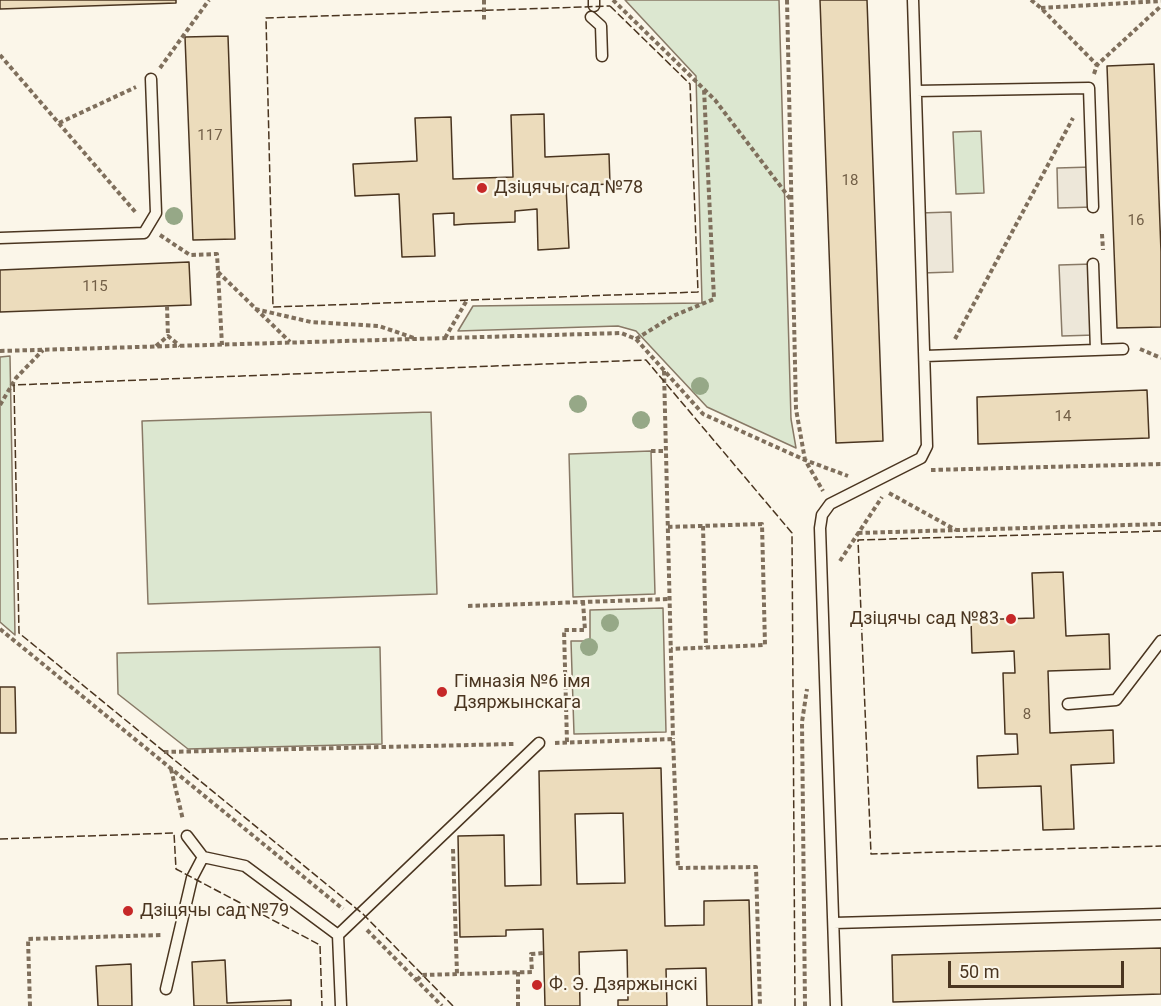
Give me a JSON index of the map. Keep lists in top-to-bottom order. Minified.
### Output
{"places":["Дзіцячы сад №78","Дзіцячы сад №83","Гімназія №6 імя Дзяржынскага","Дзіцячы сад №79","Ф. Э. Дзяржынскі"],"house_numbers":["117","18","16","115","14","8"],"scale_bar":"50 m"}
